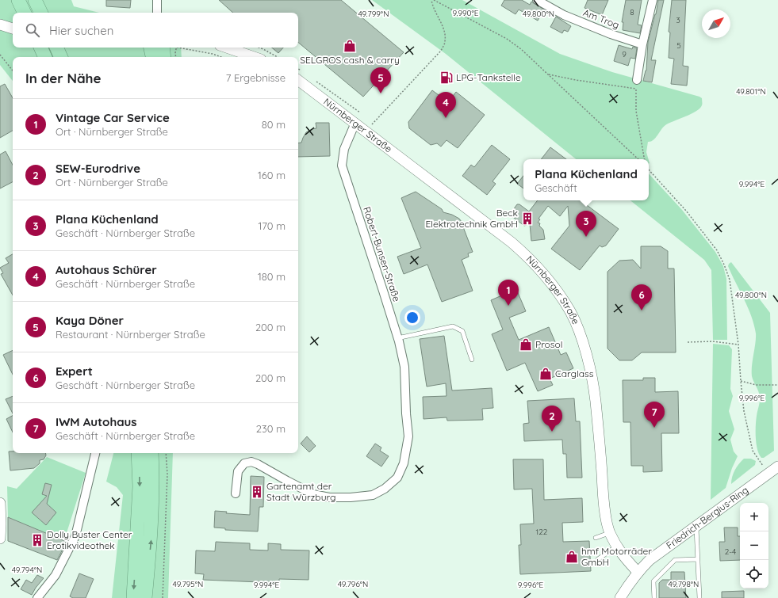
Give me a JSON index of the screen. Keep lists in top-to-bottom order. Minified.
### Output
{"streets":{"street":["Am Trog","Nürnberger Straße","Robert-Bunsen-Straße","Friedrich-Bergius-Ring"]},"crossings":[["Nürnberger Straße","Robert-Bunsen-Straße"],["Nürnberger Straße","Friedrich-Bergius-Ring"]],"places":{"shop":["SELGROS cash & carry","Prosol","Carglass","hmf Motorräder GmbH"],"fuel station":["LPG-Tankstelle"],"building":["Beck Elektrotechnik GmbH","Gartenamt der Stadt Würzburg","Dolly Buster Center Erotikvideothek"]},"house_numbers":["8","3","5","9","122","2-4"],"north":"top right","page":{"search":"Hier suchen","heading":["In der Nähe","7 Ergebnisse"],"pins":["5","4","3","1","6","7","2"],"list":[{"mark":"1","name":"Vintage Car Service","note":"Ort · Nürnberger Straße","value":"80 m"},{"mark":"2","name":"SEW-Eurodrive","note":"Ort · Nürnberger Straße","value":"160 m"},{"mark":"3","name":"Plana Küchenland","note":"Geschäft · Nürnberger Straße","value":"170 m"},{"mark":"4","name":"Autohaus Schürer","note":"Geschäft · Nürnberger Straße","value":"180 m"},{"mark":"5","name":"Kaya Döner","note":"Restaurant · Nürnberger Straße","value":"200 m"},{"mark":"6","name":"Expert","note":"Geschäft · Nürnberger Straße","value":"200 m"},{"mark":"7","name":"IWM Autohaus","note":"Geschäft · Nürnberger Straße","value":"230 m"}],"popup":["Plana Küchenland","Geschäft"],"map_buttons":["+","−"]},"coordinates":["9.990°E","49.799°N","49.800°N","49.801°N","9.994°E","9.996°E","49.794°N","49.795°N","49.796°N","49.798°N"]}
